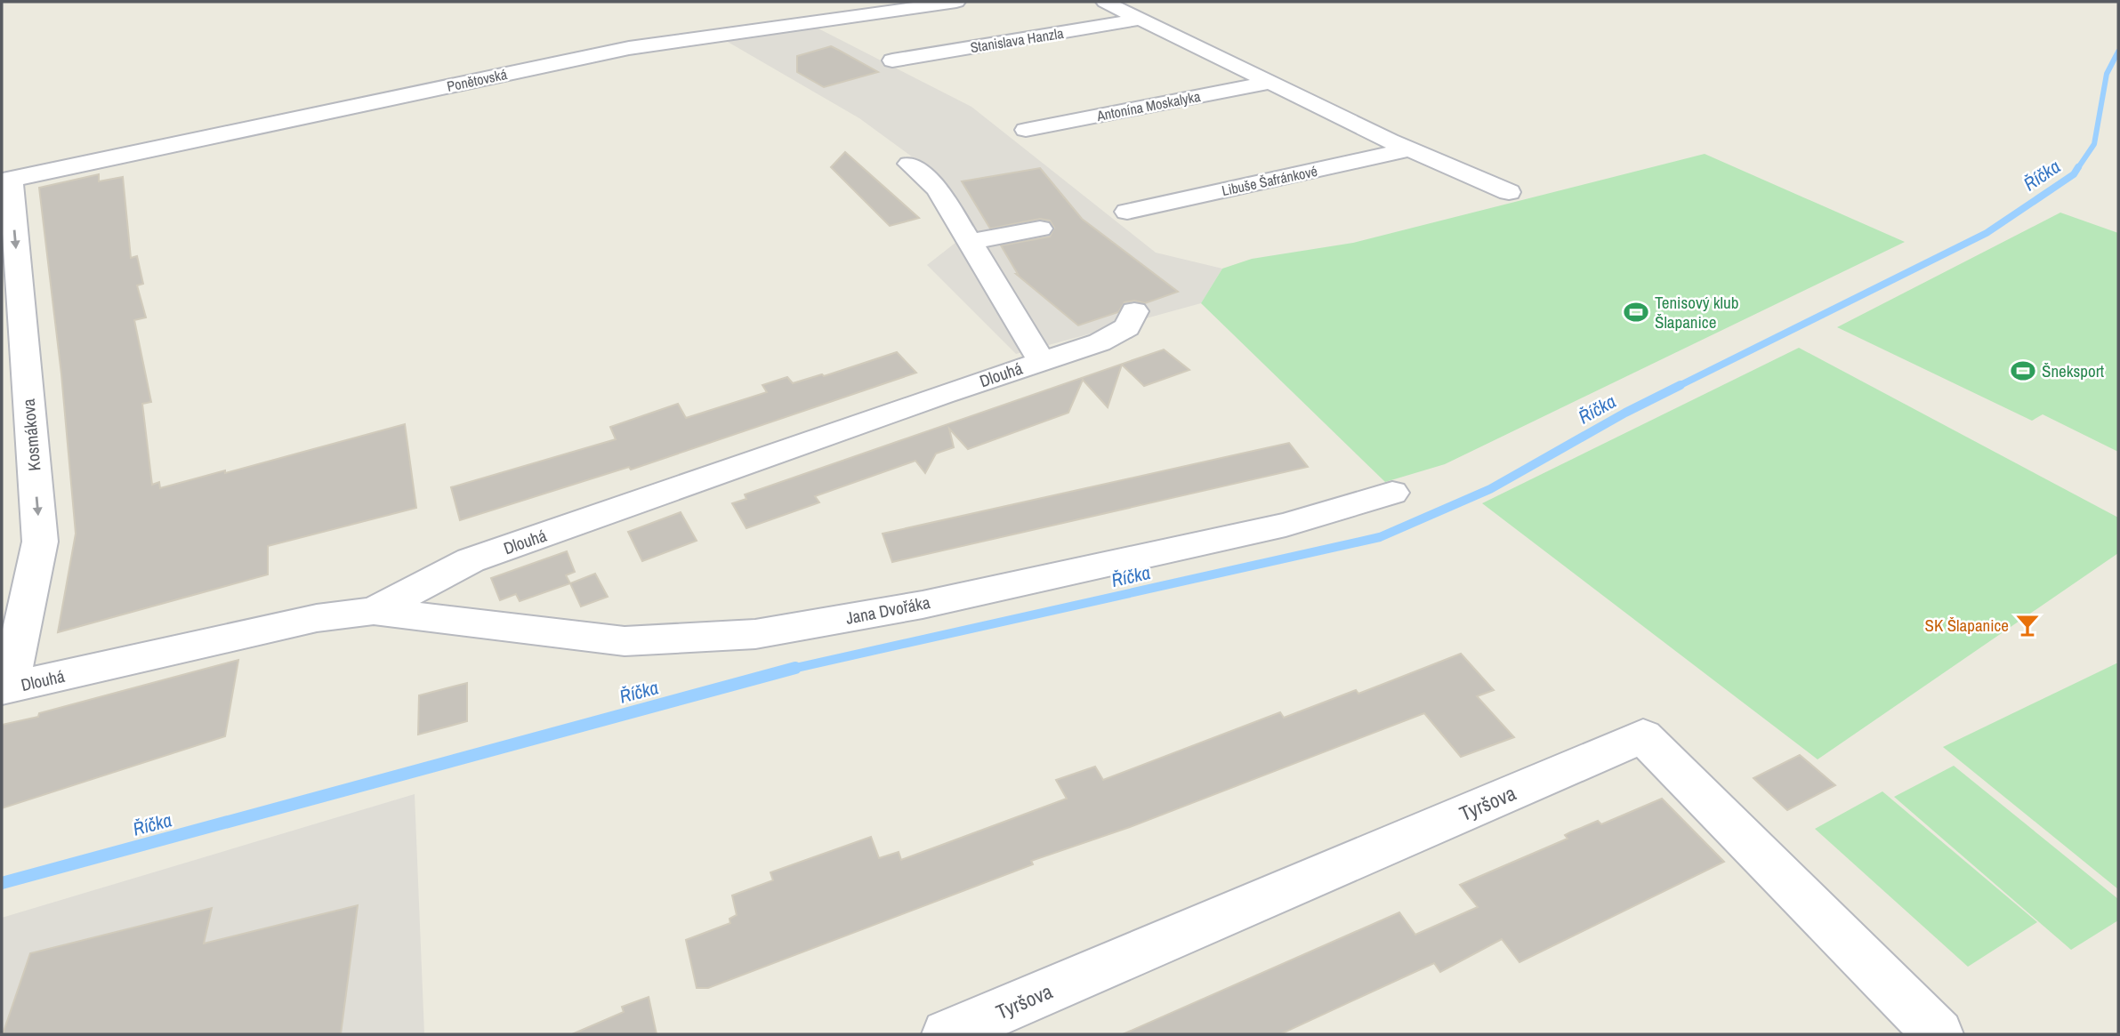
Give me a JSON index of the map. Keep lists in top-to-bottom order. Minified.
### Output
{"streets":{"street":["Stanislava Hanzla","Ponětovská","Antonína Moskalyka","Libuše Šafránkové","Dlouhá","Kosmákova","Jana Dvořáka","Tyršova"]},"crossings":[["Ponětovská","Kosmákova"],["Dlouhá","Kosmákova"],["Dlouhá","Jana Dvořáka"]],"one_way":["Kosmákova"],"water":["Říčka"],"places":{"sports":["Tenisový klub Šlapanice","Šneksport"],"bar":["SK Šlapanice"]}}
